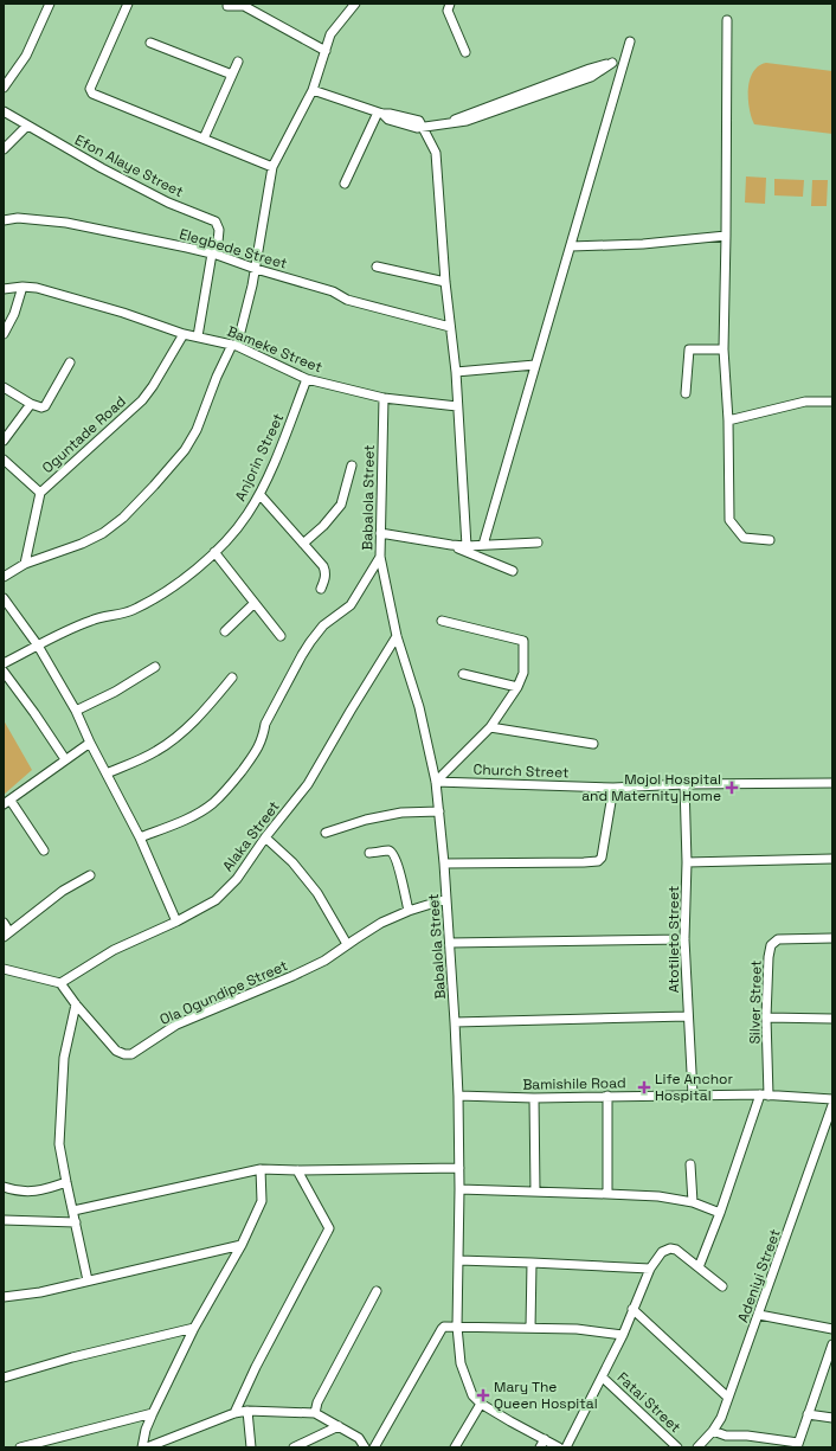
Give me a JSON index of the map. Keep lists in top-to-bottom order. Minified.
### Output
{"streets":{"street":["Efon Alaye Street","Elegbede Street","Bameke Street","Oguntade Road","Anjorin Street","Babalola Street","Church Street","Alaka Street","Atotileto Street","Ola Ogundipe Street","Silver Street","Bamishile Road","Adeniyi Street","Fatai Street"]},"crossings":[["Efon Alaye Street","Elegbede Street"],["Bameke Street","Oguntade Road"],["Bameke Street","Anjorin Street"],["Bameke Street","Babalola Street"],["Babalola Street","Church Street"],["Babalola Street","Alaka Street"],["Babalola Street","Ola Ogundipe Street"],["Babalola Street","Bamishile Road"],["Church Street","Atotileto Street"],["Alaka Street","Ola Ogundipe Street"],["Atotileto Street","Bamishile Road"],["Silver Street","Bamishile Road"]],"places":{"health":["Mojol Hospital and Maternity Home","Life Anchor Hospital","Mary The Queen Hospital"]}}
